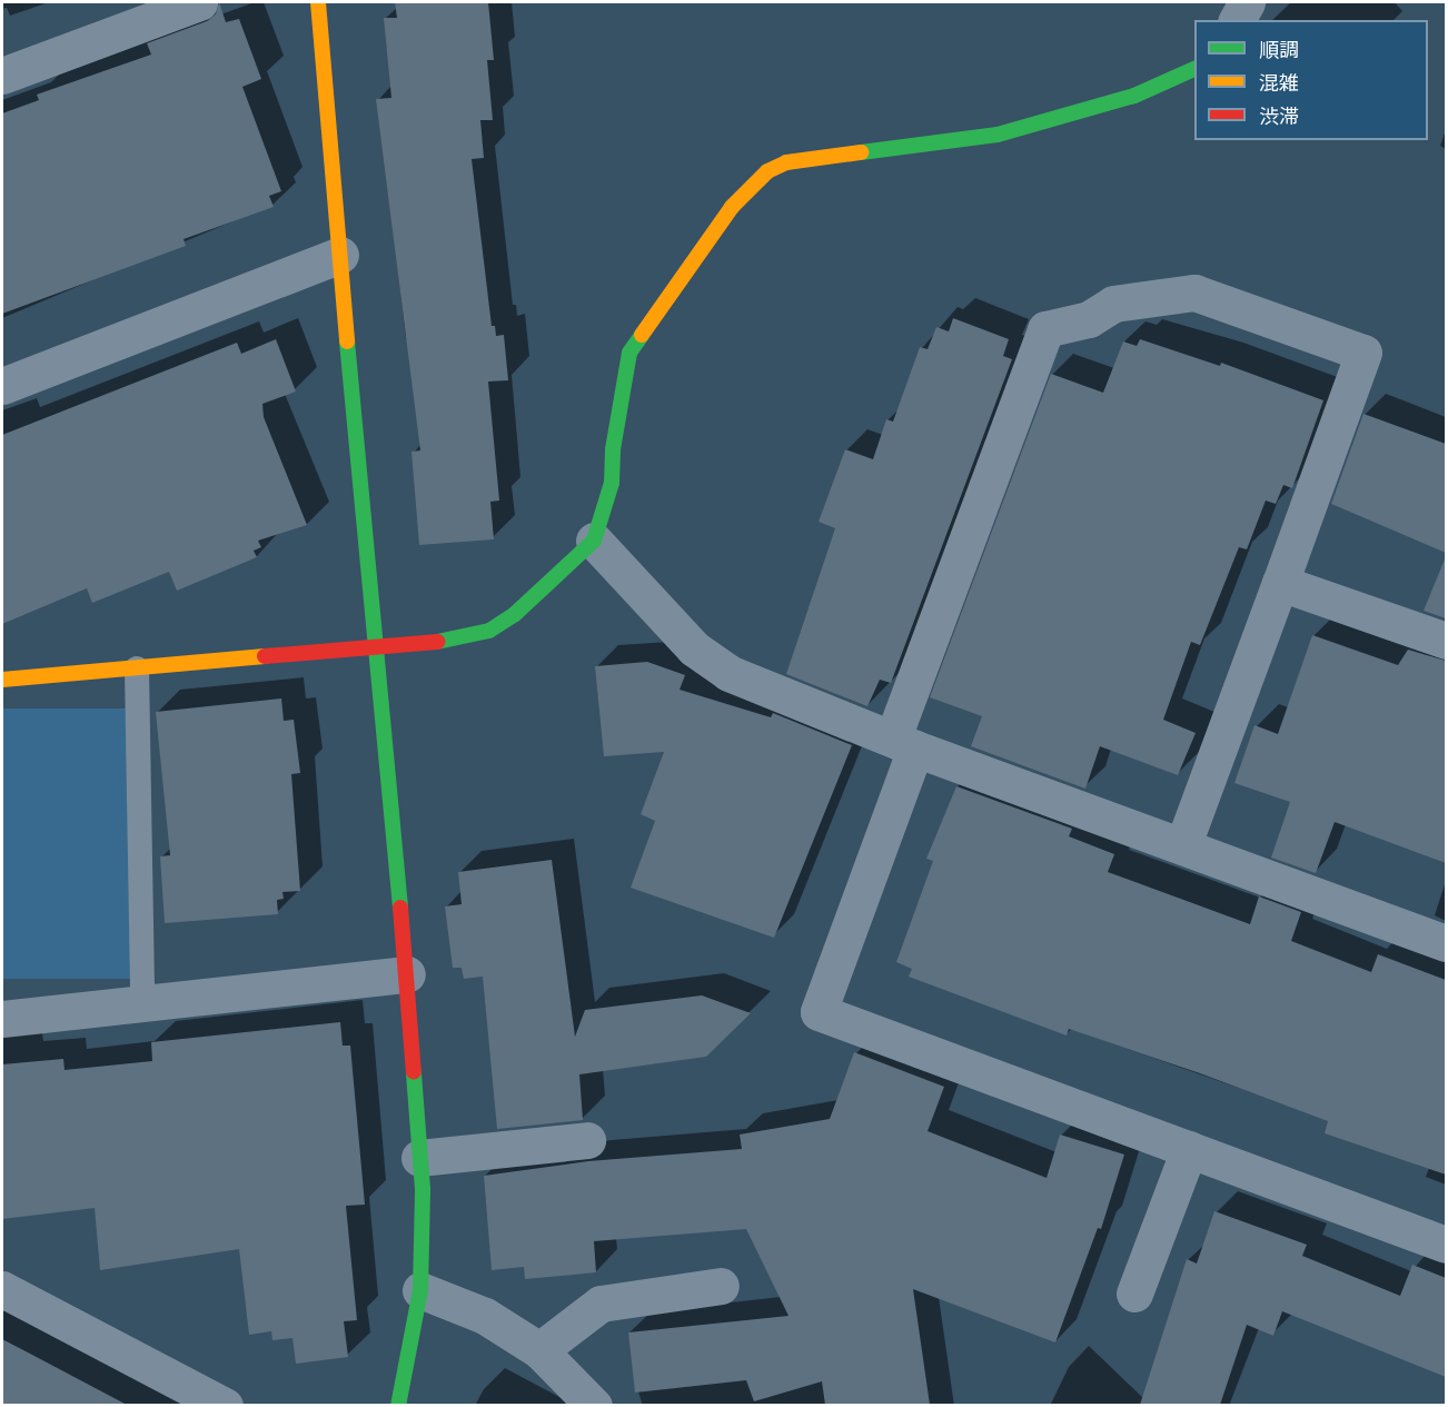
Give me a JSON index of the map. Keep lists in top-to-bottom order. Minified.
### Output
{"legend":["順調","混雑","渋滞"]}
